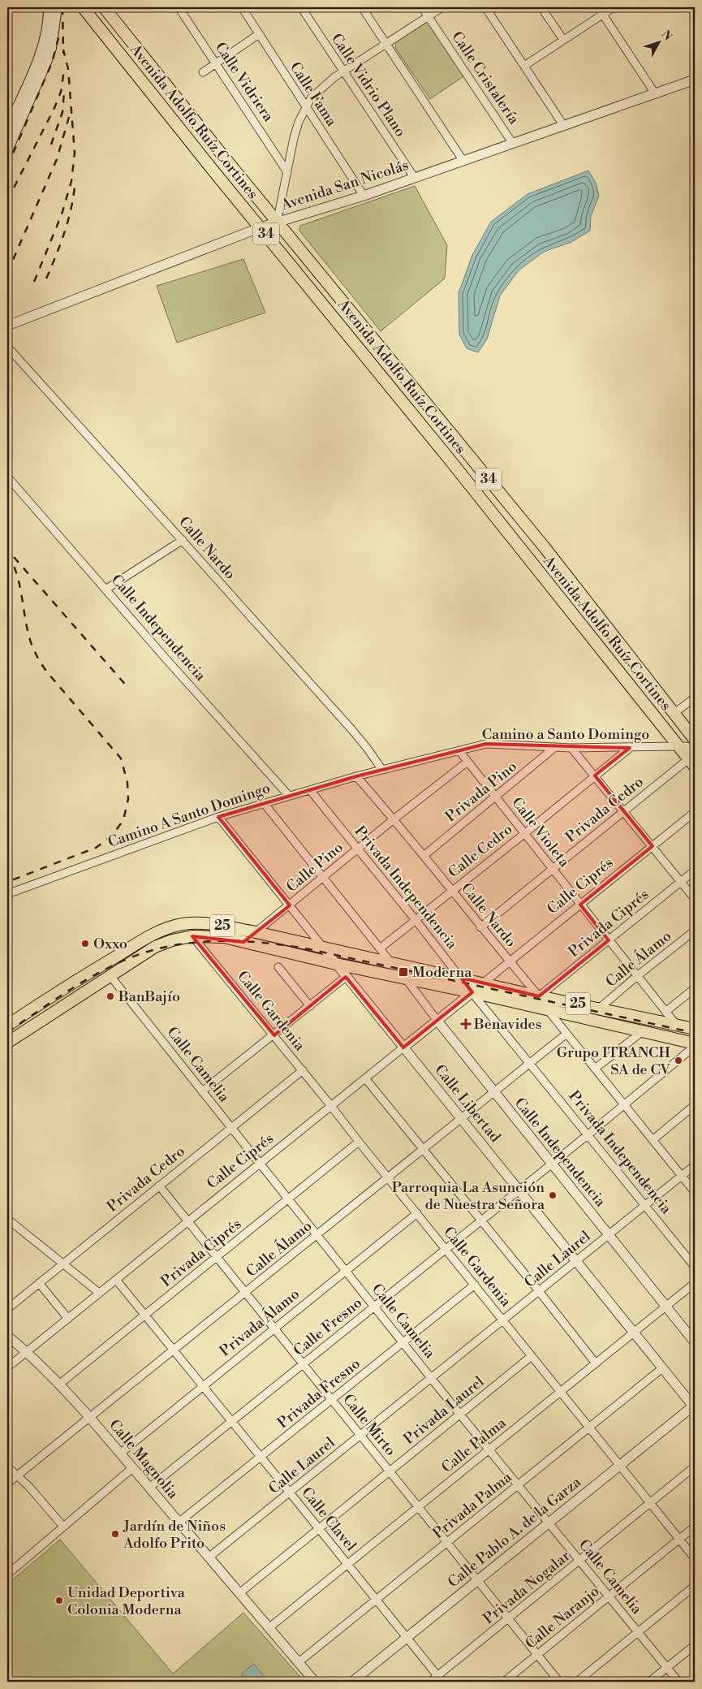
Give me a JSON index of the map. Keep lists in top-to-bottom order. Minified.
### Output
{"streets":{"main road":["Avenida Adolfo Ruíz Cortines","34","25"],"street":["Calle Cristalería","Calle Vidriera","Calle Vidrio Plano","Calle Fama","Avenida San Nicolás","Calle Nardo","Calle Independencia","Camino a Santo Domingo","Privada Pino","Privada Cedro","Camino A Santo Domingo","Calle Violeta","Calle Cedro","Calle Pino","Calle Ciprés","Privada Independencia","Privada Ciprés","Calle Álamo","Calle Gardenia","Calle Camelia","Calle Libertad","Calle Laurel","Privada Álamo","Calle Fresno","Privada Fresno","Privada Laurel","Calle Mirto","Calle Palma","Calle Magnolia","Privada Palma","Calle Clavel","Calle Pablo A. de la Garza","Privada Nogalar","Calle Naranjo"]},"crossings":[["Calle Cristalería","Avenida San Nicolás"],["Calle Vidrio Plano","Avenida San Nicolás"],["Calle Fama","Avenida San Nicolás"],["Avenida Adolfo Ruíz Cortines","Avenida San Nicolás"],["Avenida Adolfo Ruíz Cortines","Camino a Santo Domingo"],["Avenida Adolfo Ruíz Cortines","Privada Cedro"],["Calle Nardo","Camino a Santo Domingo"],["Calle Nardo","Privada Pino"],["Calle Nardo","Privada Cedro"],["Calle Nardo","Camino A Santo Domingo"],["Calle Nardo","Calle Cedro"],["Calle Nardo","Calle Pino"],["Calle Nardo","Calle Ciprés"],["Calle Nardo","Privada Ciprés"],["Calle Nardo","25"],["Calle Independencia","Camino A Santo Domingo"],["Calle Independencia","Calle Ciprés"],["Calle Independencia","25"],["Calle Independencia","Calle Álamo"],["Calle Independencia","Calle Laurel"],["Calle Independencia","Calle Fresno"],["Calle Independencia","Calle Palma"],["Camino a Santo Domingo","Privada Pino"],["Camino a Santo Domingo","Camino A Santo Domingo"],["Camino a Santo Domingo","Calle Violeta"],["Camino a Santo Domingo","Calle Cedro"],["Privada Pino","Calle Violeta"],["Privada Cedro","Calle Violeta"],["Privada Cedro","Calle Gardenia"],["Privada Cedro","Calle Camelia"],["Privada Cedro","Calle Mirto"],["Camino A Santo Domingo","Privada Independencia"],["Camino A Santo Domingo","Calle Libertad"],["Calle Violeta","Calle Cedro"],["Calle Violeta","Calle Pino"],["Calle Violeta","Calle Ciprés"],["Calle Violeta","Privada Ciprés"],["Calle Violeta","25"],["Calle Violeta","Calle Álamo"],["Calle Cedro","Privada Independencia"],["Calle Pino","Privada Independencia"],["Calle Pino","25"],["Calle Pino","Calle Libertad"],["Calle Ciprés","Privada Independencia"],["Calle Ciprés","25"],["Calle Ciprés","Calle Gardenia"],["Calle Ciprés","Calle Camelia"],["Calle Ciprés","Calle Libertad"],["Calle Ciprés","Calle Mirto"],["Calle Ciprés","Calle Magnolia"],["Calle Ciprés","Calle Clavel"],["Privada Independencia","25"],["Privada Independencia","Calle Álamo"],["Privada Independencia","Calle Laurel"],["Privada Independencia","Calle Fresno"],["Privada Ciprés","25"],["Privada Ciprés","Calle Gardenia"],["Privada Ciprés","Calle Camelia"],["Privada Ciprés","Calle Mirto"],["Privada Ciprés","Calle Magnolia"],["Privada Ciprés","Calle Clavel"],["25","Calle Álamo"],["25","Calle Gardenia"],["25","Calle Camelia"],["25","Calle Libertad"],["25","Calle Fresno"],["Calle Álamo","Calle Gardenia"],["Calle Álamo","Calle Camelia"],["Calle Álamo","Calle Libertad"],["Calle Álamo","Calle Mirto"],["Calle Álamo","Calle Magnolia"],["Calle Álamo","Calle Clavel"],["Calle Gardenia","Calle Laurel"],["Calle Gardenia","Privada Álamo"],["Calle Gardenia","Calle Fresno"],["Calle Gardenia","Privada Fresno"],["Calle Gardenia","Privada Laurel"],["Calle Gardenia","Calle Palma"],["Calle Gardenia","Privada Palma"],["Calle Gardenia","Calle Pablo A. de la Garza"],["Calle Gardenia","Privada Nogalar"],["Calle Gardenia","Calle Naranjo"],["Calle Camelia","Calle Laurel"],["Calle Camelia","Privada Álamo"],["Calle Camelia","Calle Fresno"],["Calle Camelia","Privada Fresno"],["Calle Camelia","Privada Laurel"],["Calle Camelia","Calle Palma"],["Calle Camelia","Privada Palma"],["Calle Camelia","Calle Pablo A. de la Garza"],["Calle Camelia","Privada Nogalar"],["Calle Camelia","Calle Naranjo"],["Calle Libertad","Calle Laurel"],["Calle Libertad","Calle Fresno"],["Calle Libertad","Calle Palma"],["Calle Libertad","Privada Palma"],["Calle Libertad","Calle Pablo A. de la Garza"],["Calle Laurel","Calle Mirto"],["Calle Laurel","Calle Magnolia"],["Calle Laurel","Calle Clavel"],["Privada Álamo","Calle Mirto"],["Privada Álamo","Calle Magnolia"],["Privada Álamo","Calle Clavel"],["Calle Fresno","Calle Mirto"],["Calle Fresno","Calle Magnolia"],["Calle Fresno","Calle Clavel"],["Privada Fresno","Calle Mirto"],["Privada Fresno","Calle Magnolia"],["Privada Fresno","Calle Clavel"],["Privada Laurel","Calle Mirto"],["Privada Laurel","Calle Magnolia"],["Privada Laurel","Calle Clavel"],["Calle Mirto","Calle Palma"],["Calle Mirto","Privada Palma"],["Calle Mirto","Calle Pablo A. de la Garza"],["Calle Mirto","Privada Nogalar"],["Calle Mirto","Calle Naranjo"],["Calle Palma","Calle Magnolia"],["Calle Palma","Calle Clavel"],["Calle Magnolia","Privada Palma"],["Privada Palma","Calle Clavel"],["Calle Clavel","Calle Pablo A. de la Garza"],["Calle Clavel","Privada Nogalar"]],"places":{"other":["Oxxo","BanBajío","Grupo ITRANCH SA de CV","Parroquia La Asunción de Nuestra Señora","Jardín de Niños Adolfo Prito","Unidad Deportiva Colonia Moderna"],"transit":["Moderna"],"health":["Benavides"]},"north":"top right"}
